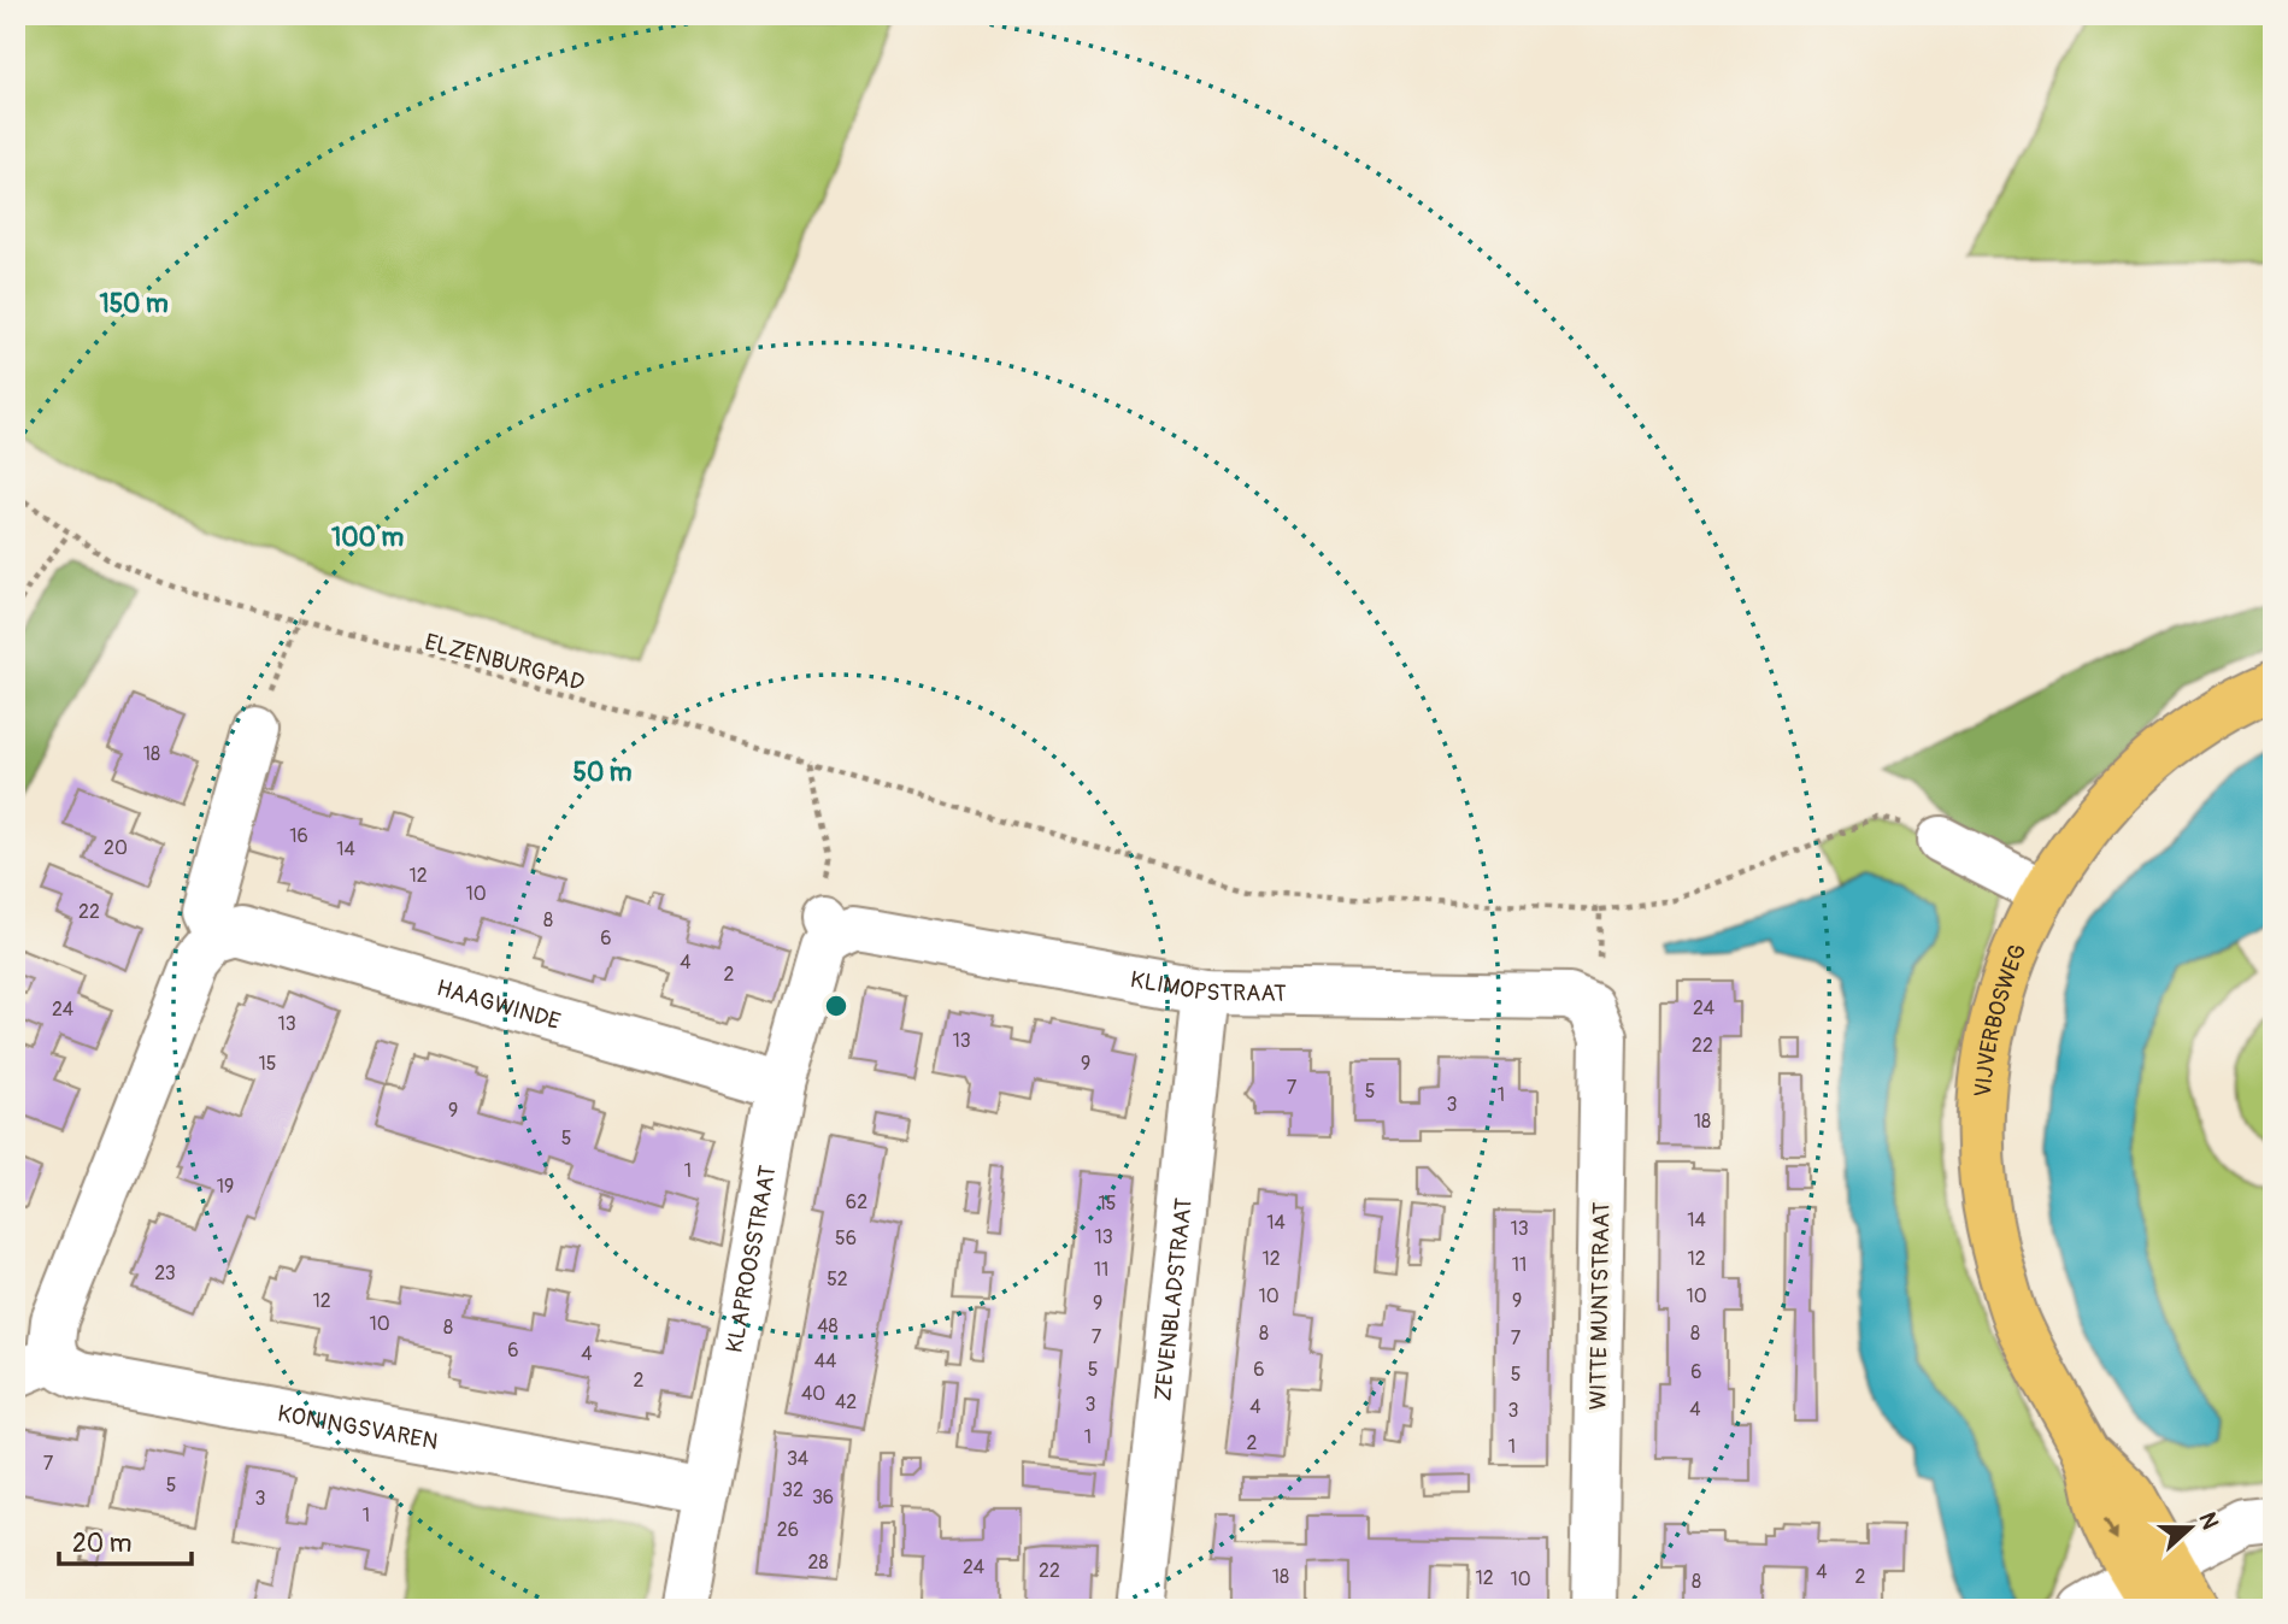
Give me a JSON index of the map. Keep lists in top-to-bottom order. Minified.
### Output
{"streets":{"main road":["VIJVERBOSWEG"],"street":["KLIMOPSTRAAT","HAAGWINDE","KLAPROOSSTRAAT","ZEVENBLADSTRAAT","WITTE MUNTSTRAAT","KONINGSVAREN"],"path":["ELZENBURGPAD"]},"crossings":[["KLIMOPSTRAAT","KLAPROOSSTRAAT"],["KLIMOPSTRAAT","ZEVENBLADSTRAAT"],["KLIMOPSTRAAT","WITTE MUNTSTRAAT"],["HAAGWINDE","KLAPROOSSTRAAT"],["KLAPROOSSTRAAT","KONINGSVAREN"]],"house_numbers":["18","16","20","14","12","10","22","8","6","4","2","24","24","13","13","22","15","9","7","5","1","3","9","18","5","1","19","62","15","14","14","13","13","56","12","12","11","11","23","52","10","10","12","9","9","10","48","8","8","8","7","7","6","4","44","5","6","6","5","2","40","42","3","4","4","3","1","2","1","34","7","5","32","36","3","1","26","28","24","22","4","18","2","12","10","8"],"scale_bar":"20 m","north":"right","rings":["150 m","100 m","50 m"]}
